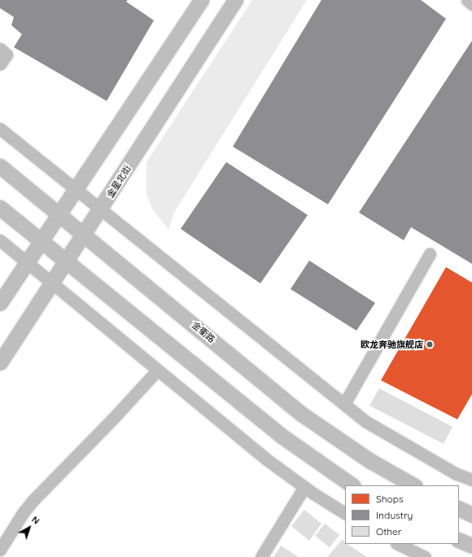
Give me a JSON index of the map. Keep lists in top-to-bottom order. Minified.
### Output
{"streets":{"main road":["金星北街","金衢路"]},"crossings":[["金星北街","金衢路"]],"places":["欧龙奔驰旗舰店"],"legend":["Shops","Industry","Other"],"north":"top right"}
